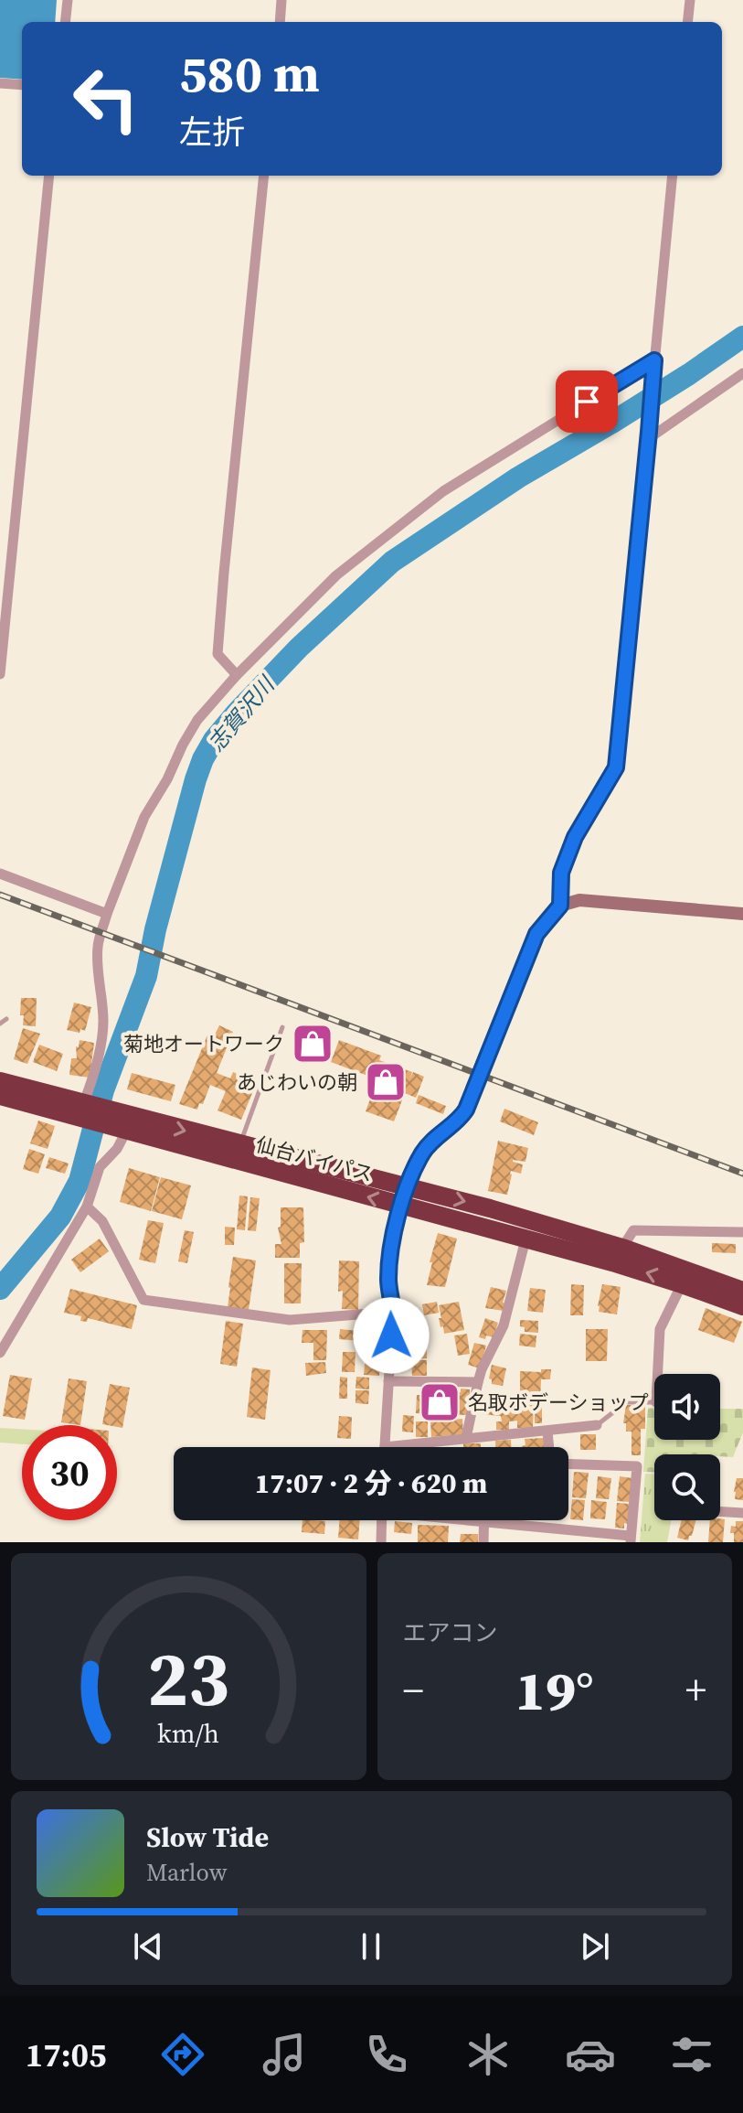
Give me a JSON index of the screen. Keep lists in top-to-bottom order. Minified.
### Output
{"streets":{"highway":["仙台バイパス"]},"water":["志賀沢川"],"places":{"shop":["菊地オートワーク","あじわいの朝","名取ボデーショップ"]},"page":{"turn":["580 m","左折"],"limit":"30","trip":"17:07 · 2 分 · 620 m","tile":"エアコン","heat":["−","19°","+"],"song":["Slow Tide","Marlow"],"tabs":"17:05","gauge":["23","km/h"]}}
